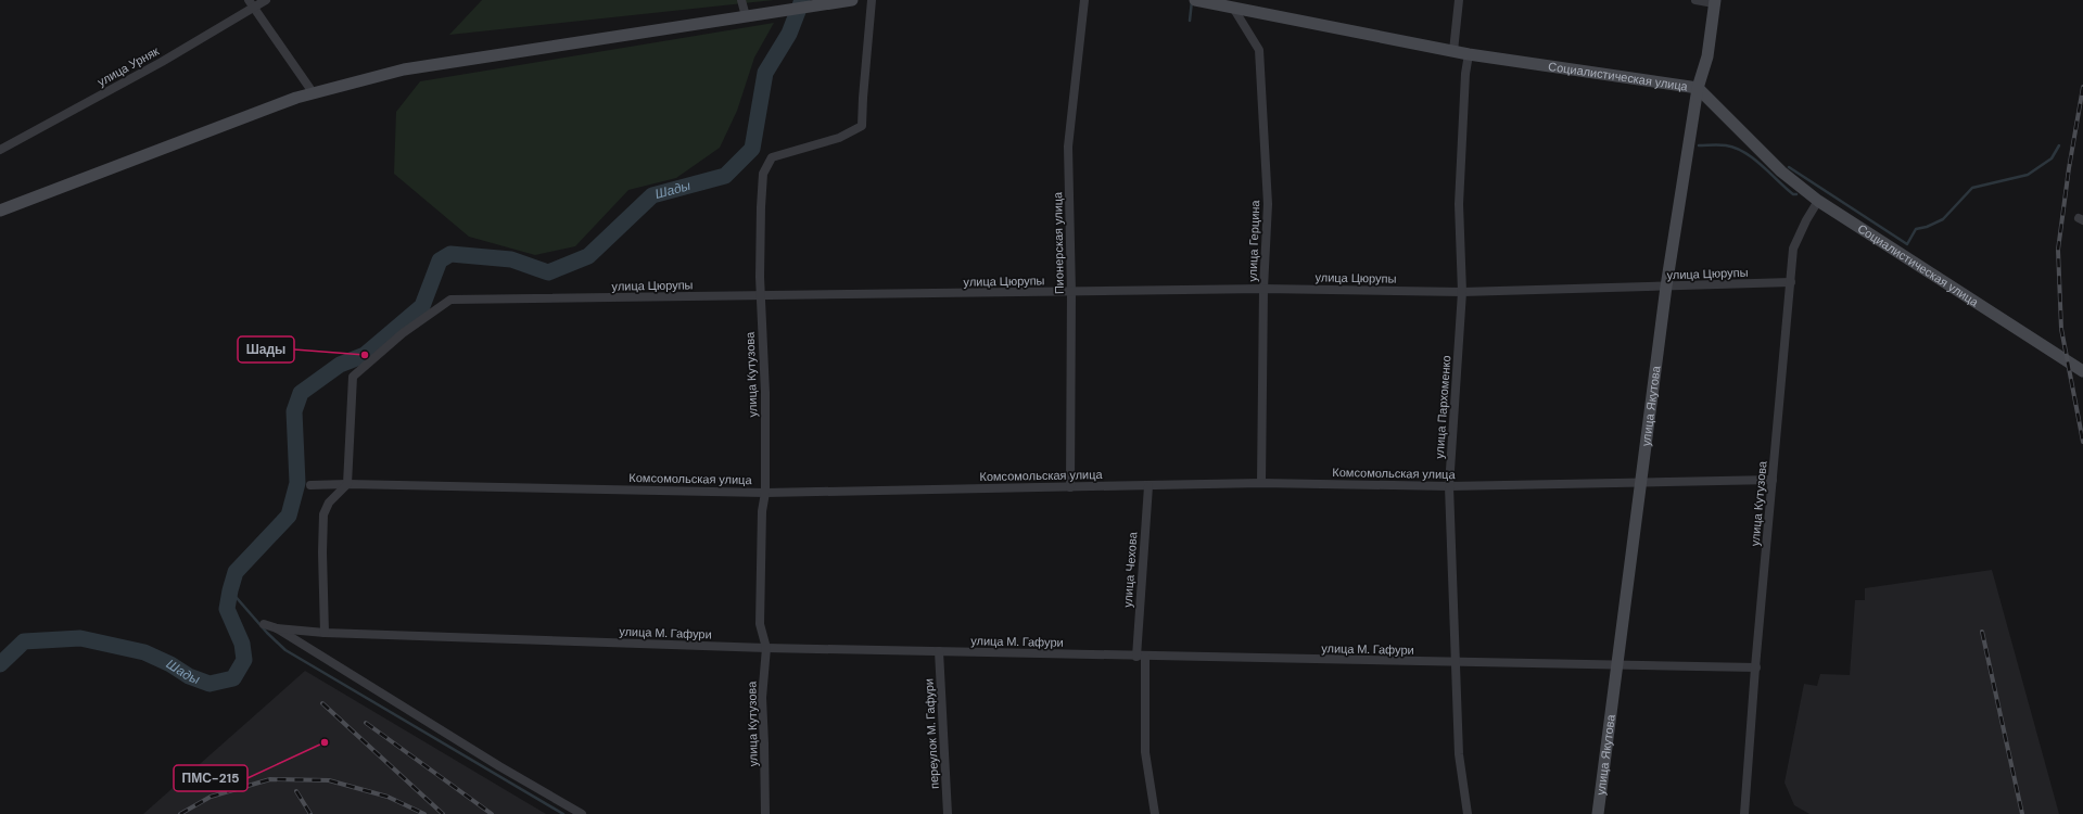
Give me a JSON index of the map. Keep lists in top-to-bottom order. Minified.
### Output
{"streets":{"street":["улица Урняк","Социалистическая улица","улица Герцина","Пионерская улица","улица Цюрупы","улица Кутузова","улица Якутова","улица Пархоменко","Комсомольская улица","улица Чехова","улица М. Гафури","переулок М. Гафури"]},"crossings":[["Социалистическая улица","улица Герцина"],["Социалистическая улица","улица Кутузова"],["Социалистическая улица","улица Якутова"],["Социалистическая улица","улица Пархоменко"],["улица Герцина","улица Цюрупы"],["улица Герцина","Комсомольская улица"],["Пионерская улица","улица Цюрупы"],["Пионерская улица","Комсомольская улица"],["улица Цюрупы","улица Кутузова"],["улица Цюрупы","улица Якутова"],["улица Цюрупы","улица Пархоменко"],["улица Цюрупы","Комсомольская улица"],["улица Кутузова","Комсомольская улица"],["улица Кутузова","улица М. Гафури"],["улица Якутова","Комсомольская улица"],["улица Якутова","улица М. Гафури"],["улица Пархоменко","Комсомольская улица"],["улица Пархоменко","улица М. Гафури"],["Комсомольская улица","улица Чехова"],["улица Чехова","улица М. Гафури"],["улица М. Гафури","переулок М. Гафури"]],"water":["Шады"],"places":["Шады","ПМС-215"]}
